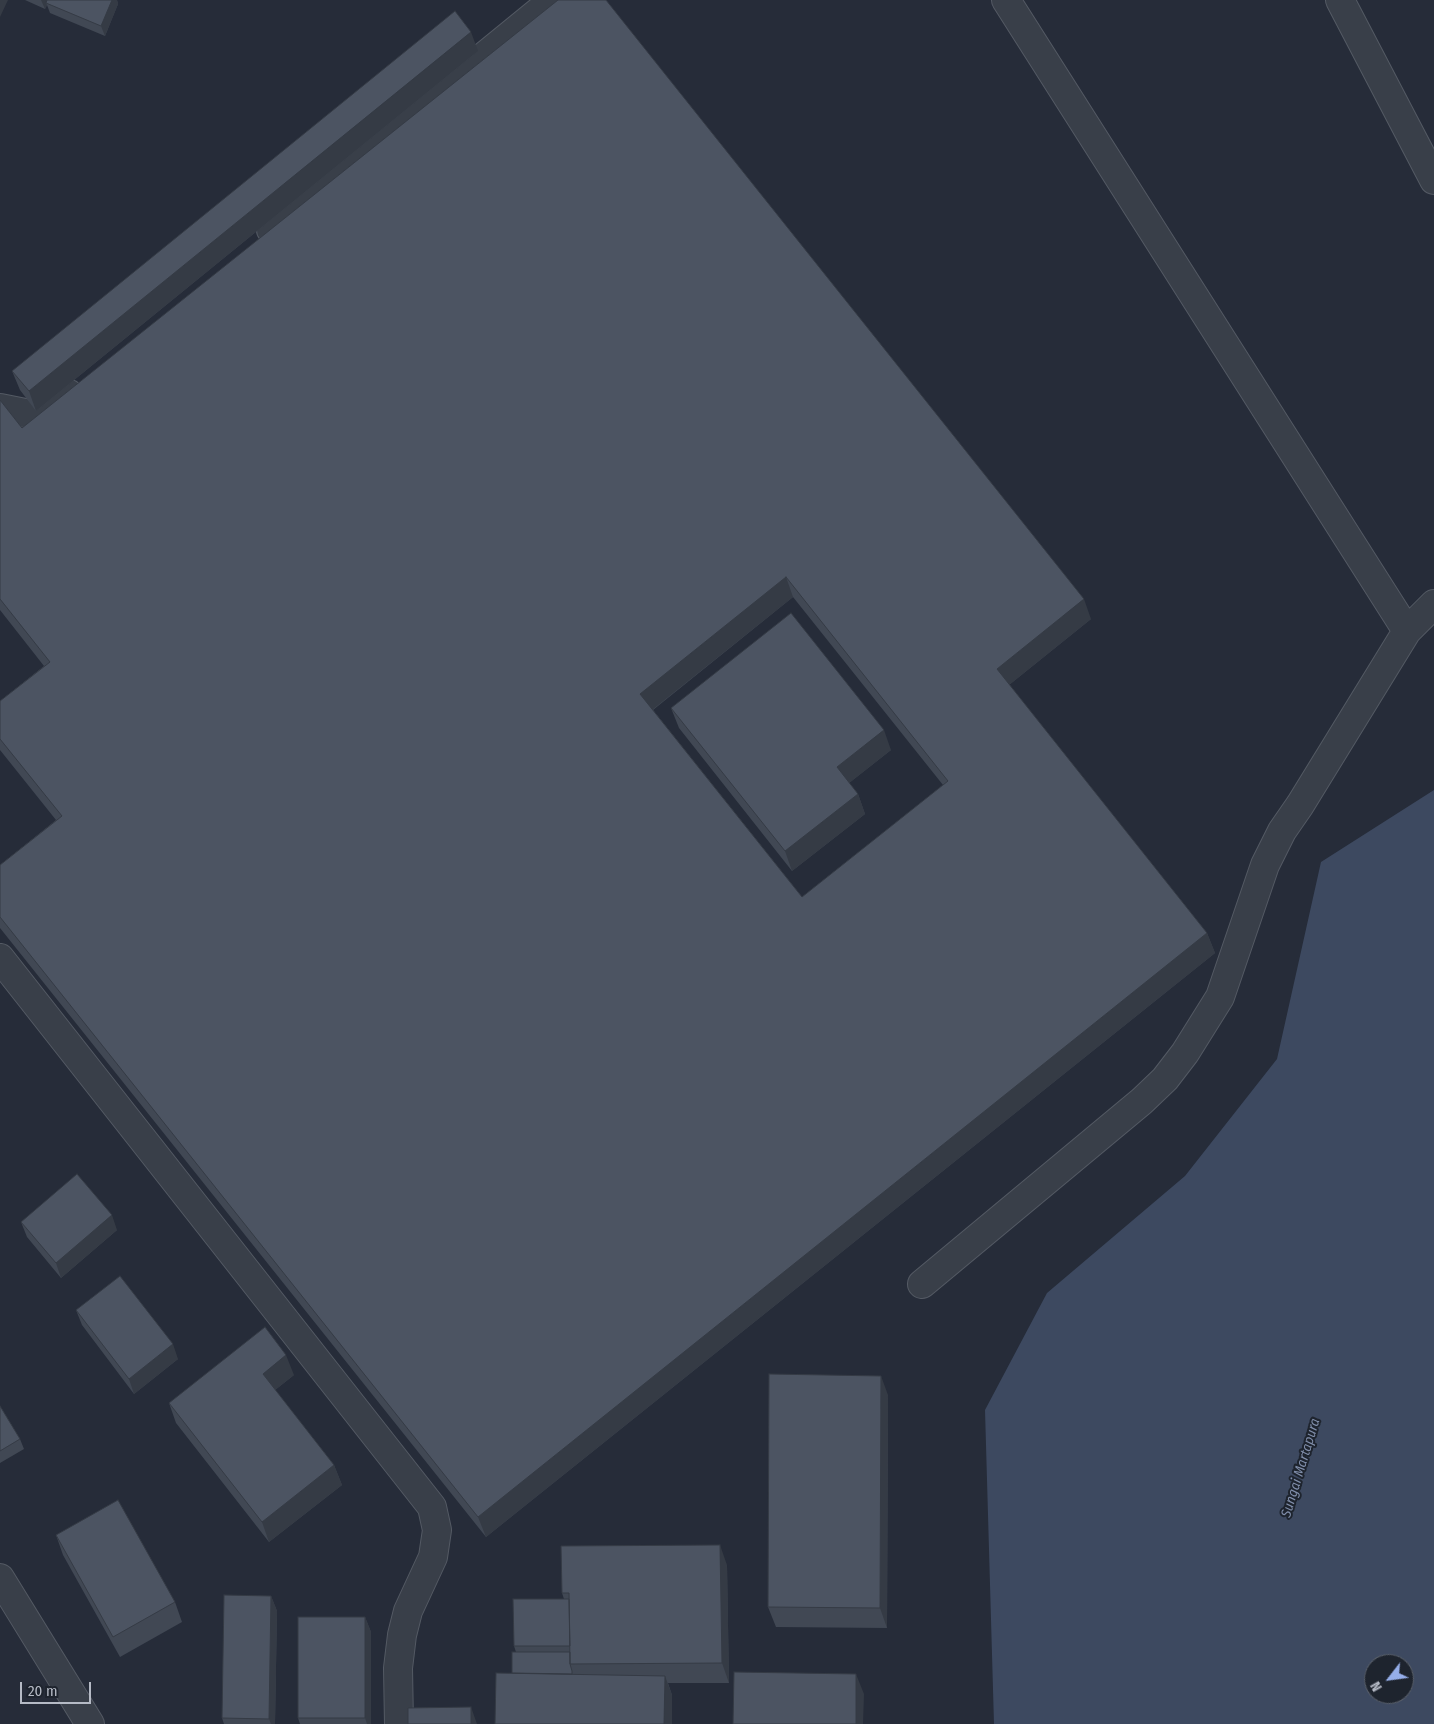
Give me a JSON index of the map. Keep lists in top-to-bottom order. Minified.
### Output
{"water":["Sungai Martapura"],"scale_bar":"20 m","north":"bottom left"}
